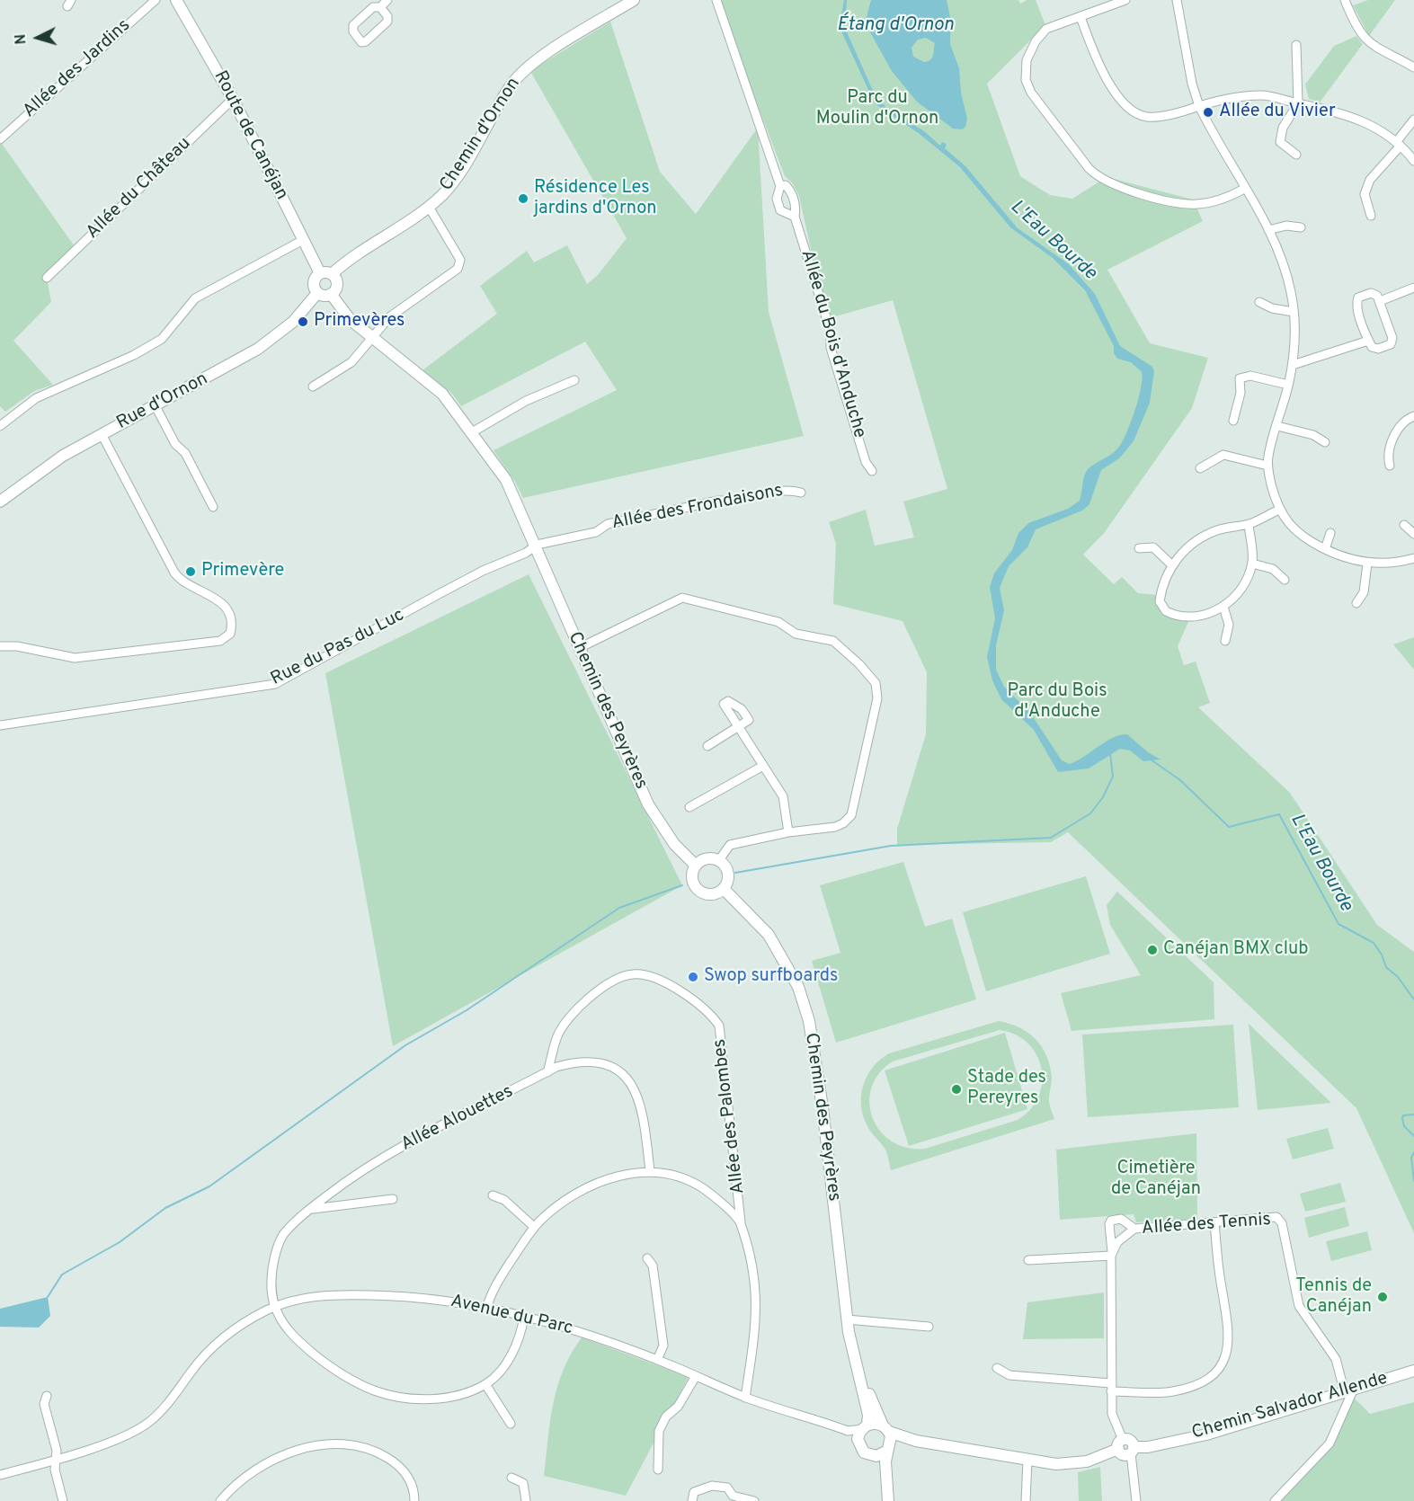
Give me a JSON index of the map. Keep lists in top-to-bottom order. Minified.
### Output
{"streets":{"street":["Allée des Jardins","Chemin d'Ornon","Route de Canéjan","Allée du Château","Allée du Bois d'Anduche","Rue d'Ornon","Allée des Frondaisons","Rue du Pas du Luc","Chemin des Peyrères","Allée des Palombes","Allée Alouettes","Allée des Tennis","Avenue du Parc","Chemin Salvador Allende"]},"crossings":[["Chemin d'Ornon","Route de Canéjan"],["Chemin d'Ornon","Rue d'Ornon"],["Route de Canéjan","Allée du Château"],["Route de Canéjan","Rue d'Ornon"],["Allée des Frondaisons","Rue du Pas du Luc"],["Allée des Frondaisons","Chemin des Peyrères"],["Rue du Pas du Luc","Chemin des Peyrères"],["Chemin des Peyrères","Avenue du Parc"],["Allée des Palombes","Allée Alouettes"],["Allée des Palombes","Avenue du Parc"],["Allée Alouettes","Avenue du Parc"],["Allée des Tennis","Chemin Salvador Allende"]],"water":["Étang d'Ornon","L'Eau Bourde"],"parks":["Parc du Moulin d'Ornon","Parc du Bois d'Anduche","Cimetière de Canéjan"],"places":["Allée du Vivier","Résidence Les jardins d'Ornon","Primevères","Primevère","Canéjan BMX club","Swop surfboards","Stade des Pereyres","Tennis de Canéjan"],"north":"left"}
